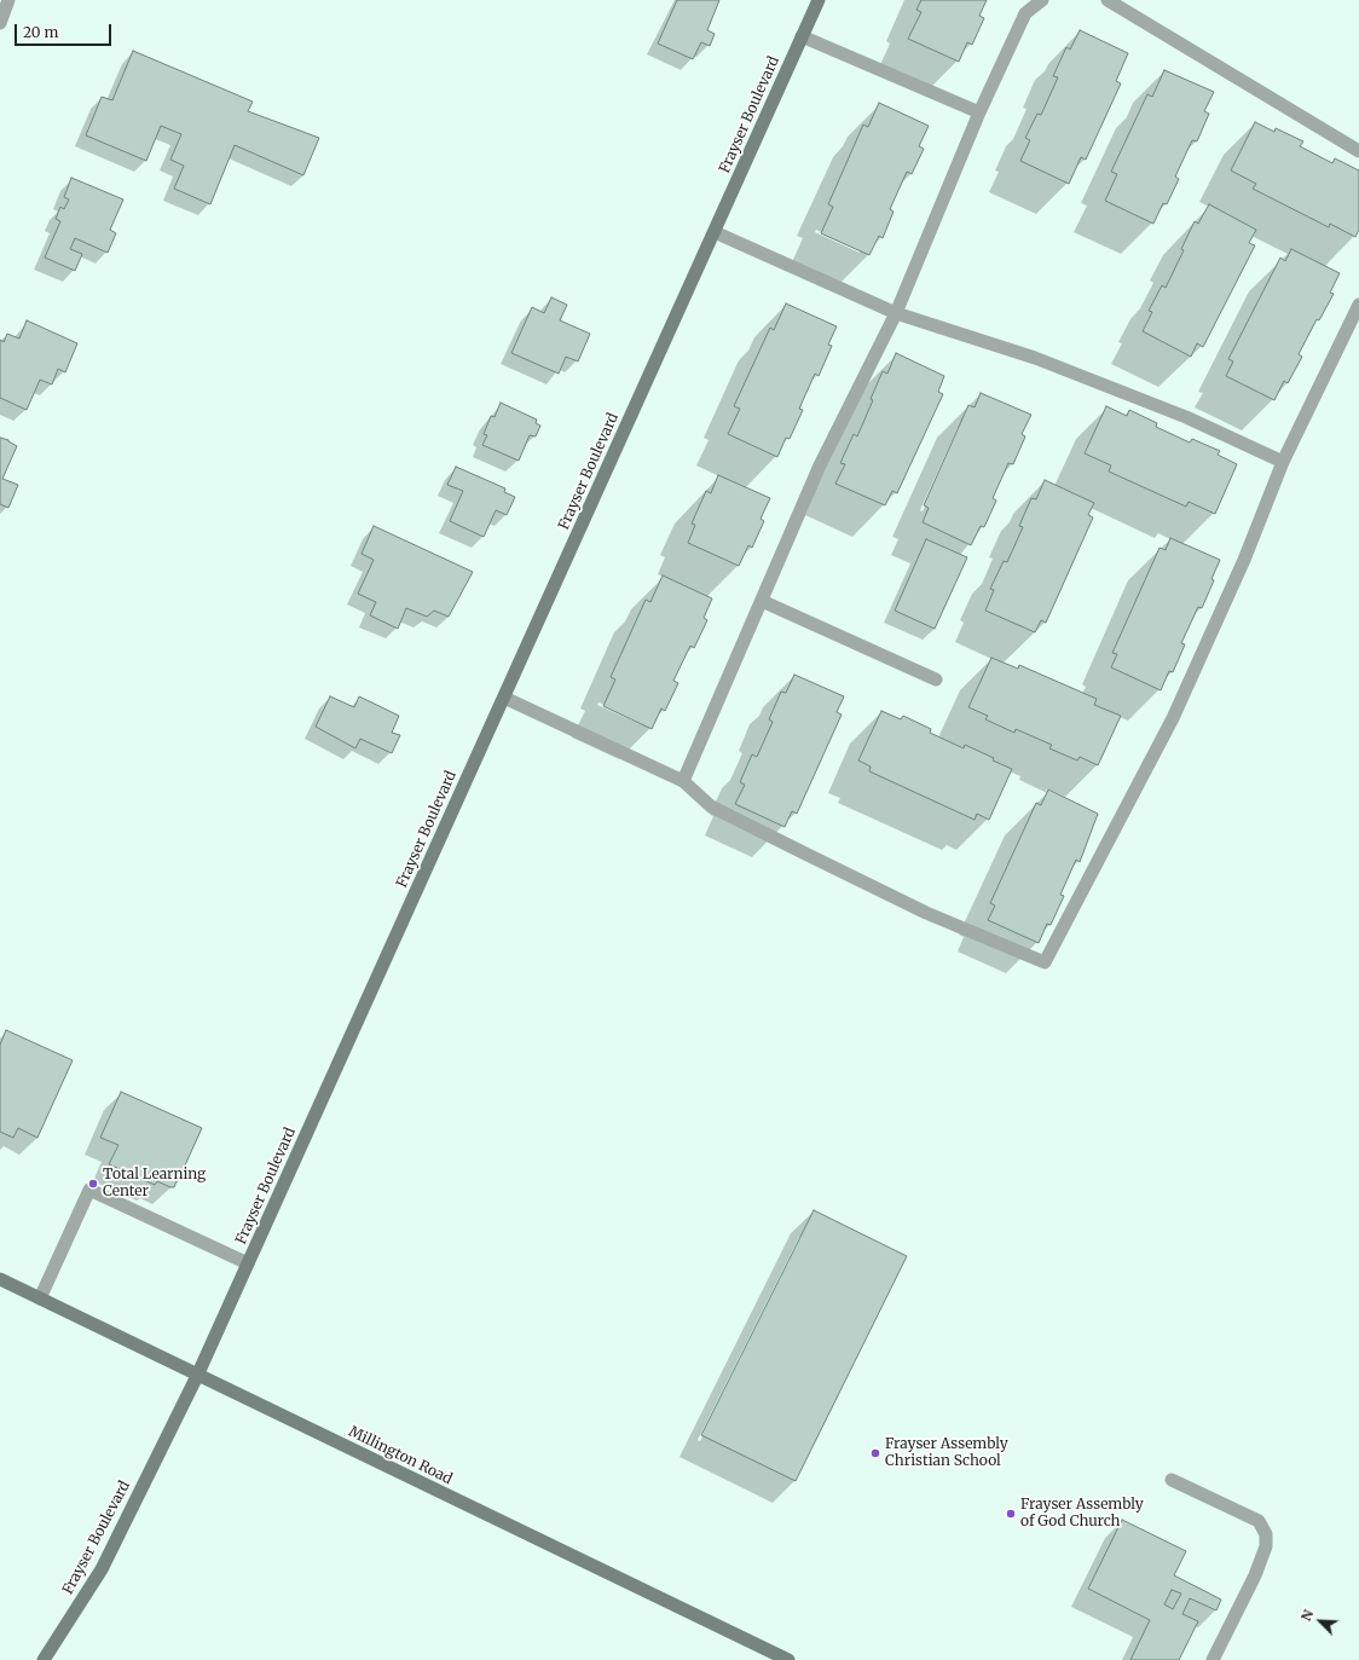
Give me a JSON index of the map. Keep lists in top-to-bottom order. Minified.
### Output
{"streets":{"main road":["Frayser Boulevard","Millington Road"]},"crossings":[["Frayser Boulevard","Millington Road"]],"places":["Total Learning Center","Frayser Assembly Christian School","Frayser Assembly of God Church"],"scale_bar":"20 m","north":"top left"}
